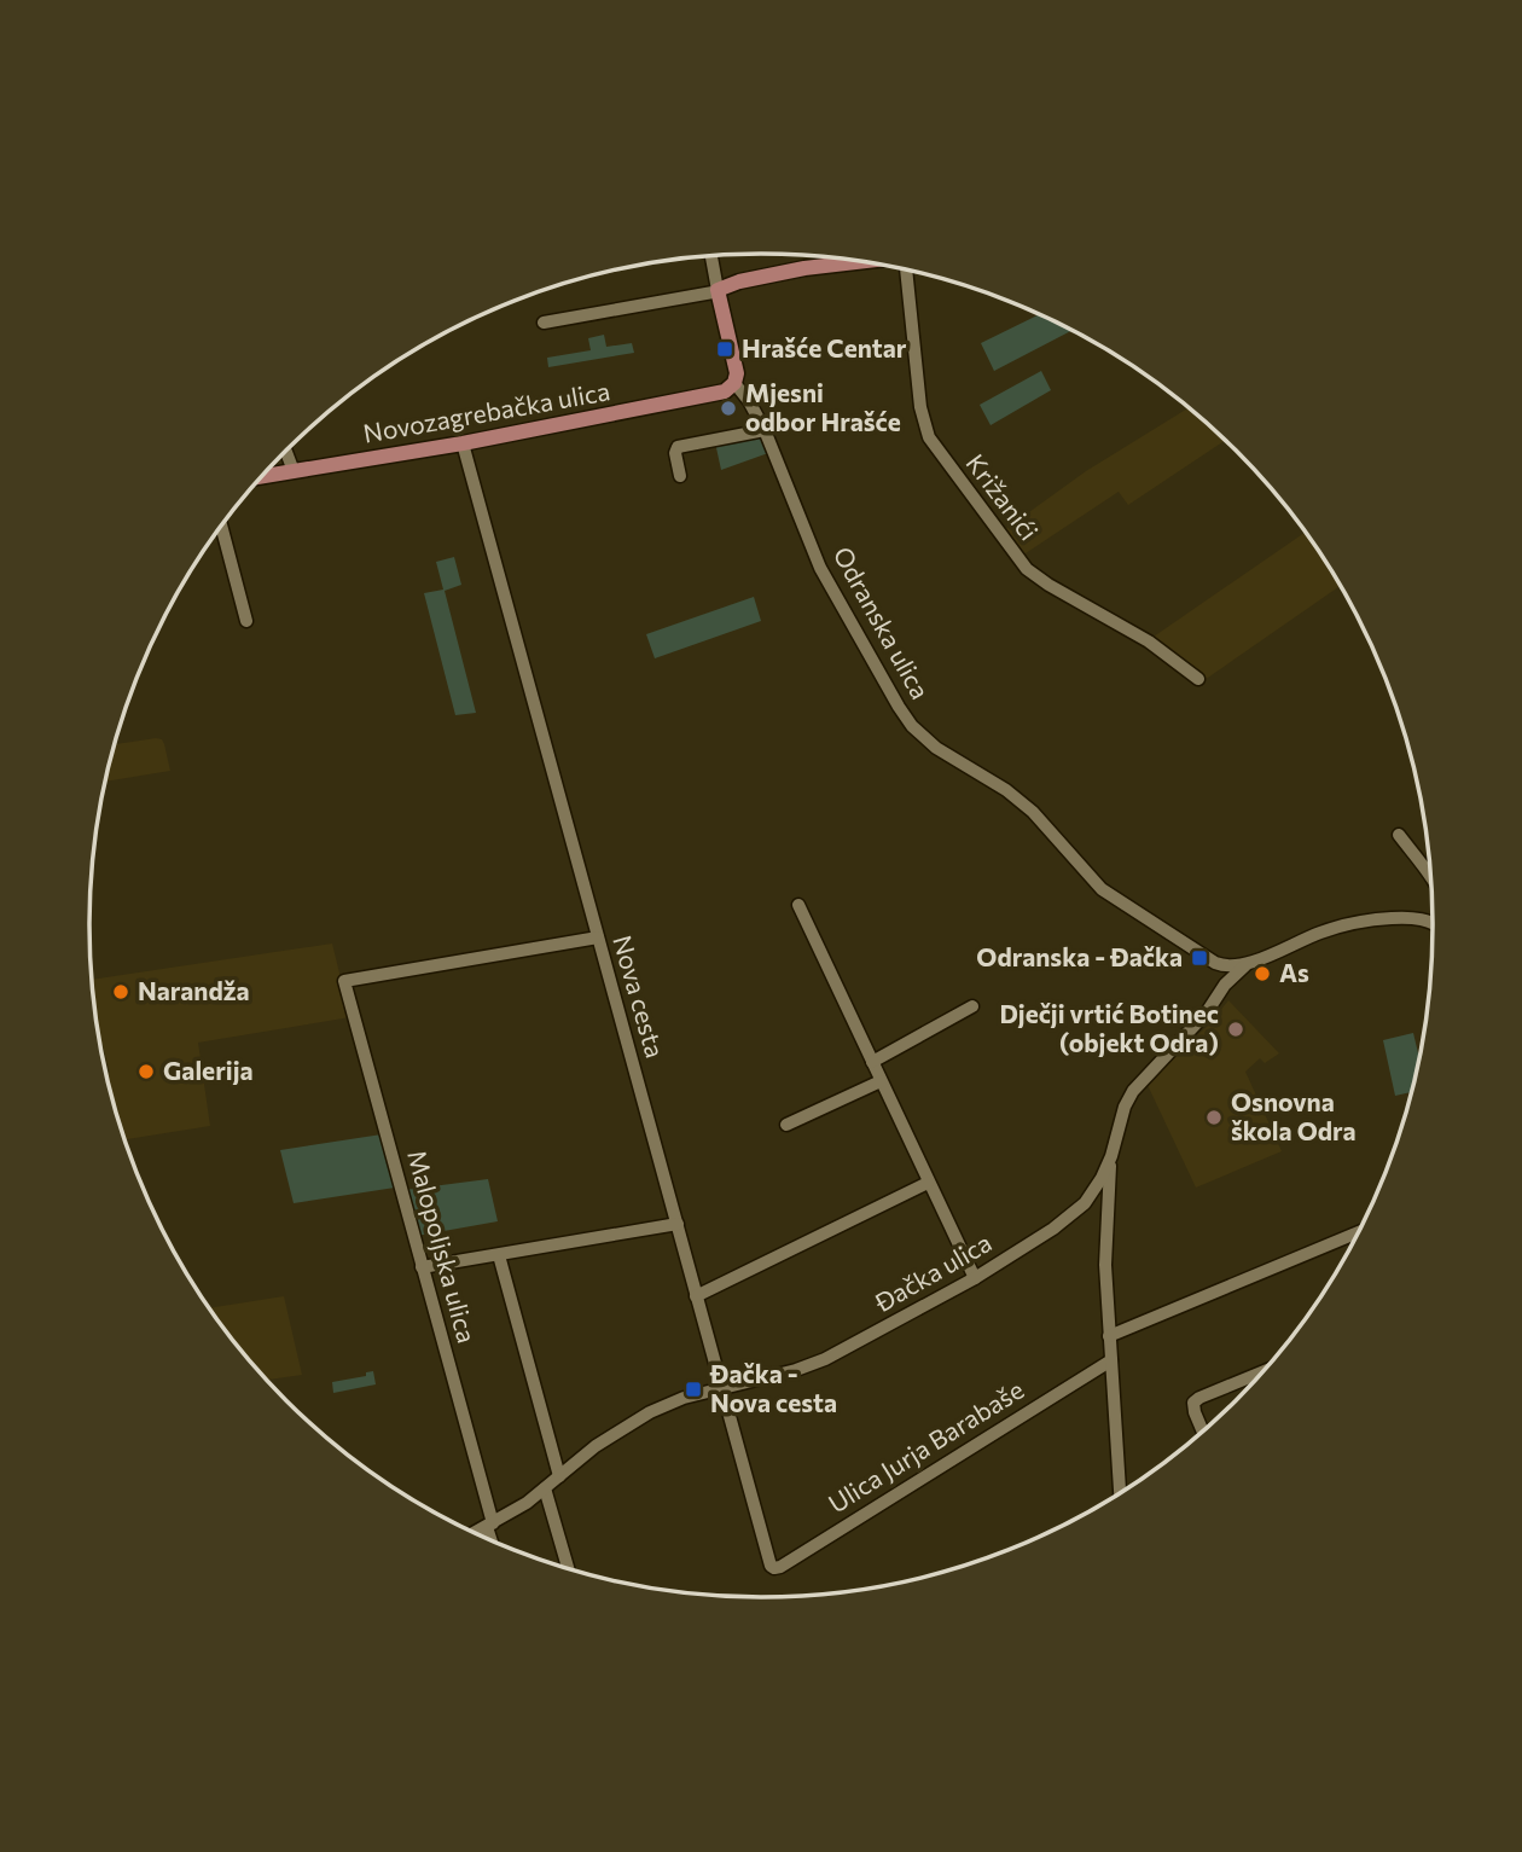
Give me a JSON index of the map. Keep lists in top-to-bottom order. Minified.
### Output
{"streets":{"main road":["Novozagrebačka ulica"],"street":["Križanići","Odranska ulica","Nova cesta","Malopoljska ulica","Đačka ulica","Ulica Jurja Barabaše"]},"crossings":[["Novozagrebačka ulica","Odranska ulica"],["Novozagrebačka ulica","Nova cesta"],["Odranska ulica","Đačka ulica"],["Nova cesta","Malopoljska ulica"],["Nova cesta","Đačka ulica"],["Nova cesta","Ulica Jurja Barabaše"],["Malopoljska ulica","Đačka ulica"]],"places":{"transit":["Hrašće Centar","Odranska - Đačka","Đačka - Nova cesta"],"other":["Mjesni odbor Hrašće","As","Narandža","Dječji vrtić Botinec (objekt Odra)","Galerija","Osnovna škola Odra"]}}
